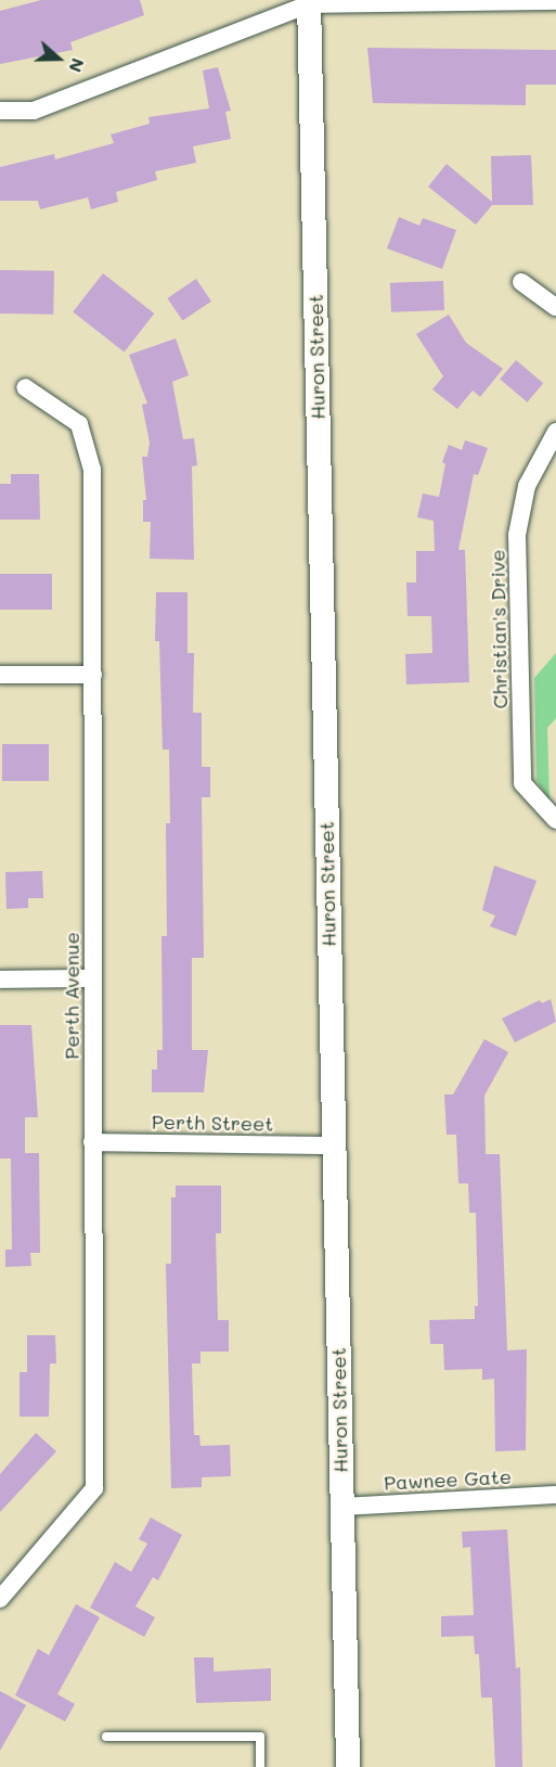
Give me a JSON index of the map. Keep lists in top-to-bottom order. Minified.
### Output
{"streets":{"main road":["Huron Street"],"street":["Christian's Drive","Perth Avenue","Perth Street","Pawnee Gate"]},"crossings":[["Huron Street","Perth Street"],["Huron Street","Pawnee Gate"],["Perth Avenue","Perth Street"]],"north":"right"}
